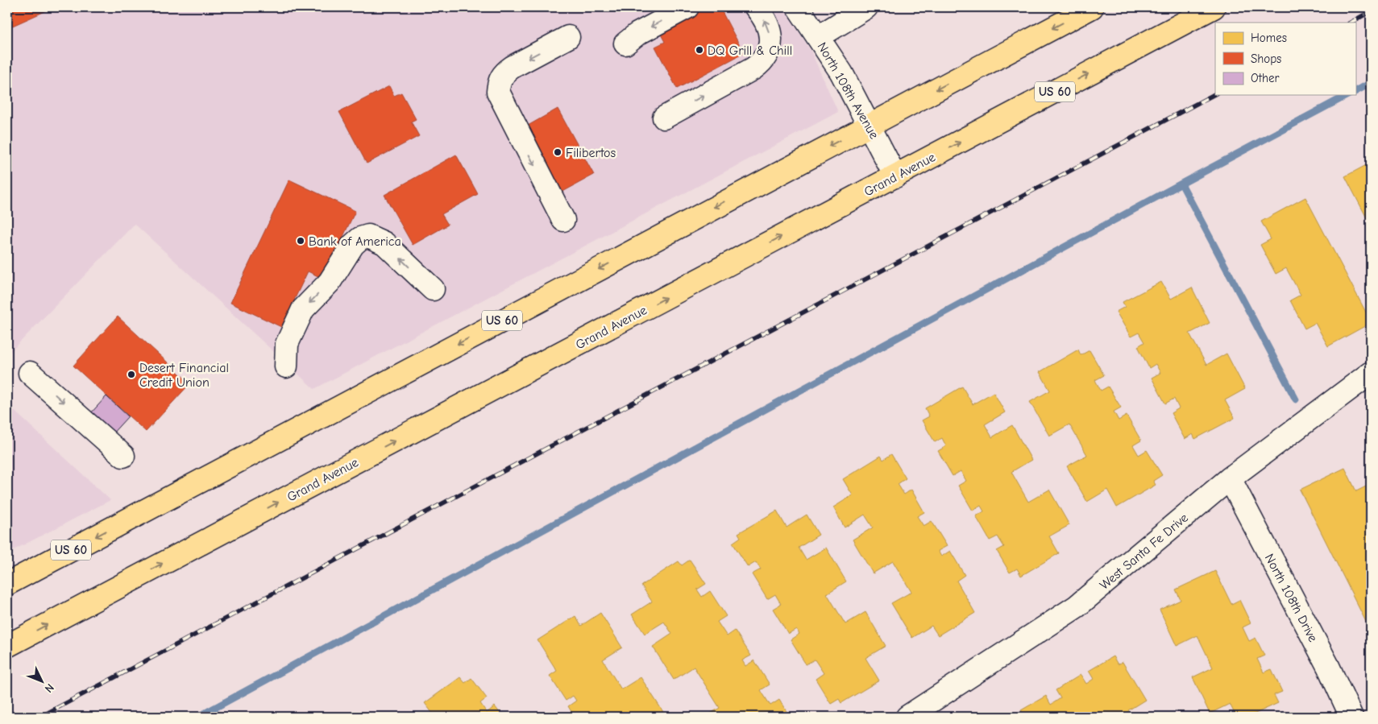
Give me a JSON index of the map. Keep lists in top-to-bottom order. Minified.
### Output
{"streets":{"highway":["US 60","Grand Avenue"],"street":["North 108th Avenue","West Santa Fe Drive","North 108th Drive"]},"crossings":[["North 108th Avenue","US 60"],["North 108th Avenue","Grand Avenue"],["West Santa Fe Drive","North 108th Drive"]],"places":["DQ Grill & Chill","Filibertos","Bank of America","Desert Financial Credit Union"],"legend":["Homes","Shops","Other"],"north":"bottom right"}
